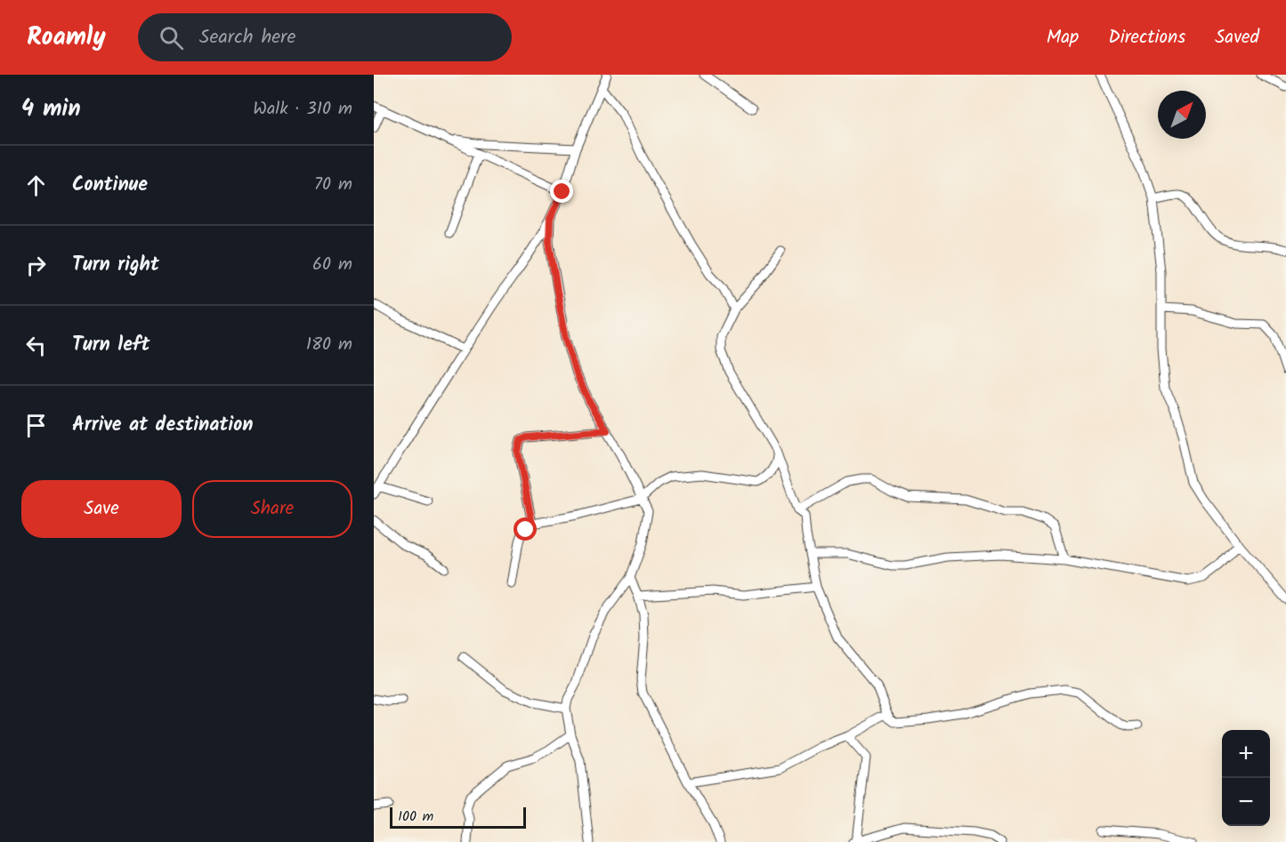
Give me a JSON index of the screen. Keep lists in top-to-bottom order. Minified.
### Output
{"scale_bar":"100 m","north":"top right","page":{"header":"Roamly","search":"Search here","nav":["Map","Directions","Saved"],"heading":["4 min","Walk · 310 m"],"list":[["Continue","70 m"],["Turn right","60 m"],["Turn left","180 m"],"Arrive at destination"],"buttons":["Save","Share"],"map_buttons":["+","−"],"scale":"100 m"}}
